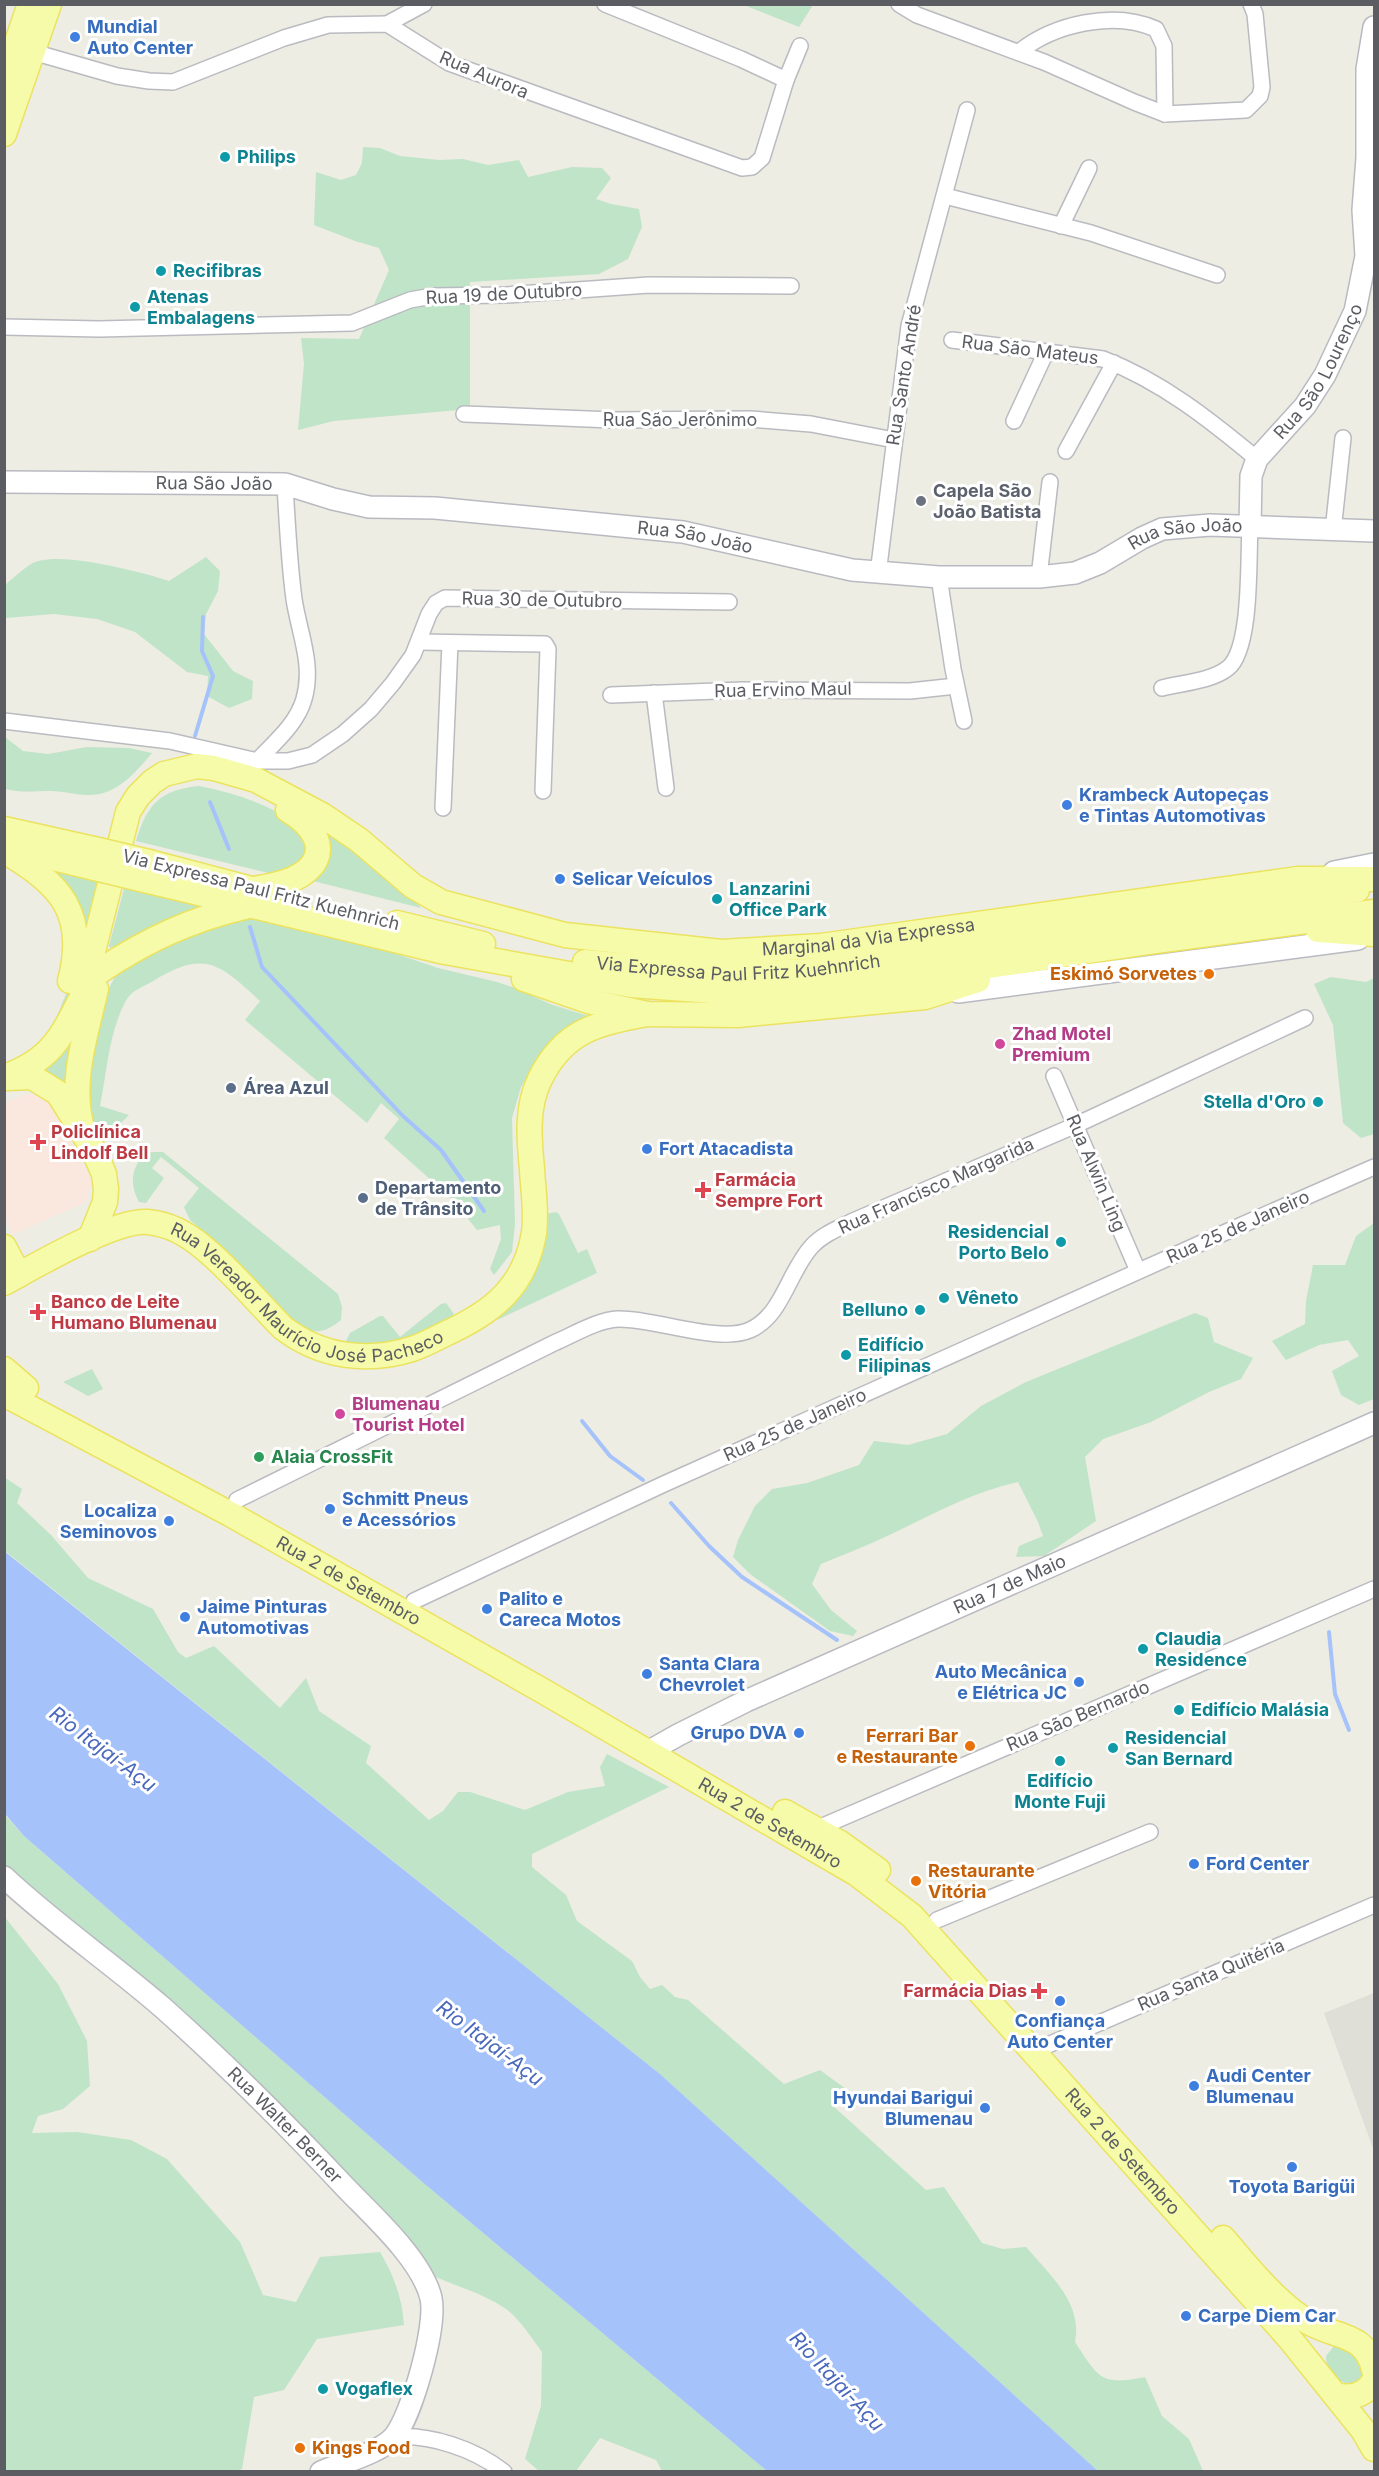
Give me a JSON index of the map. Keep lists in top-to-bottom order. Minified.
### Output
{"streets":{"main road":["Via Expressa Paul Fritz Kuehnrich","Marginal da Via Expressa","Rua Vereador Maurício José Pacheco","Rua 2 de Setembro"],"street":["Rua Aurora","Rua 19 de Outubro","Rua São Mateus","Rua São Lourenço","Rua Santo André","Rua São Jerônimo","Rua São João","Rua 30 de Outubro","Rua Ervino Maul","Rua Alwin Ling","Rua Francisco Margarida","Rua 25 de Janeiro","Rua 7 de Maio","Rua São Bernardo","Rua Santa Quitéria","Rua Walter Berner"]},"crossings":[["Rua São Mateus","Rua São Lourenço"],["Rua Santo André","Rua São Jerônimo"],["Rua Santo André","Rua São João"],["Rua Alwin Ling","Rua Francisco Margarida"],["Rua Alwin Ling","Rua 25 de Janeiro"],["Rua Francisco Margarida","Rua 2 de Setembro"],["Rua 25 de Janeiro","Rua 2 de Setembro"],["Rua 2 de Setembro","Rua 7 de Maio"],["Rua 2 de Setembro","Rua São Bernardo"],["Rua 2 de Setembro","Rua Santa Quitéria"]],"water":["Rio Itajaí-Açu"],"places":{"other":["Mundial Auto Center","Philips","Recifibras","Atenas Embalagens","Capela São João Batista","Krambeck Autopeças e Tintas Automotivas","Selicar Veículos","Lanzarini Office Park","Eskimó Sorvetes","Zhad Motel Premium","Área Azul","Stella d'Oro","Fort Atacadista","Departamento de Trânsito","Residencial Porto Belo","Vêneto","Belluno","Edifício Filipinas","Blumenau Tourist Hotel","Alaia CrossFit","Schmitt Pneus e Acessórios","Localiza Seminovos","Palito e Careca Motos","Jaime Pinturas Automotivas","Claudia Residence","Santa Clara Chevrolet","Auto Mecânica e Elétrica JC","Edifício Malásia","Grupo DVA","Ferrari Bar e Restaurante","Residencial San Bernard","Edifício Monte Fuji","Ford Center","Restaurante Vitória","Confiança Auto Center","Audi Center Blumenau","Hyundai Barigui Blumenau","Toyota Barigüi","Carpe Diem Car","Vogaflex","Kings Food"],"health":["Policlínica Lindolf Bell","Farmácia Sempre Fort","Banco de Leite Humano Blumenau","Farmácia Dias"]}}
